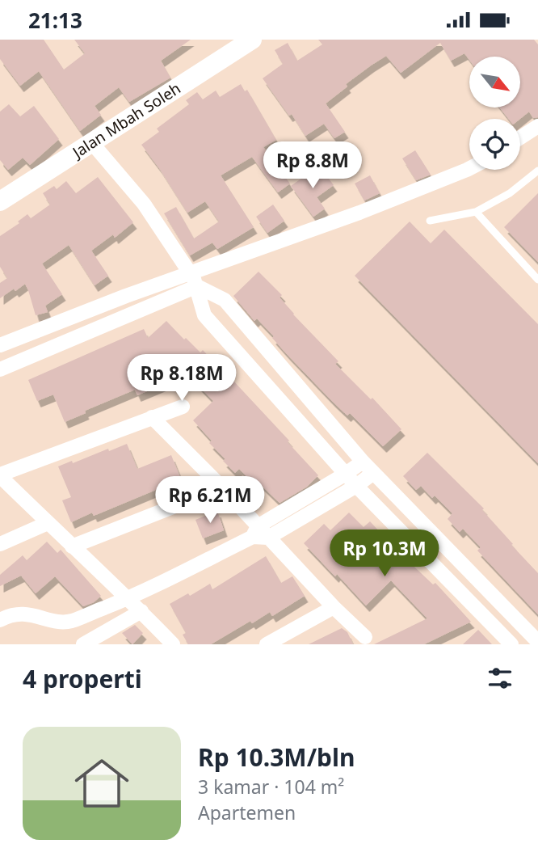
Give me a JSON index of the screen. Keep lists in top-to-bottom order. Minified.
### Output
{"streets":{"street":["Jalan Mbah Soleh"]},"north":"bottom right","page":{"status":"21:13","price":["Rp 8.8M","Rp 8.18M","Rp 6.21M","Rp 10.3M"],"heading":"4 properti","list":[{"name":"Rp 10.3M/bln","note":"3 kamar · 104 m² · Apartemen"}]}}
